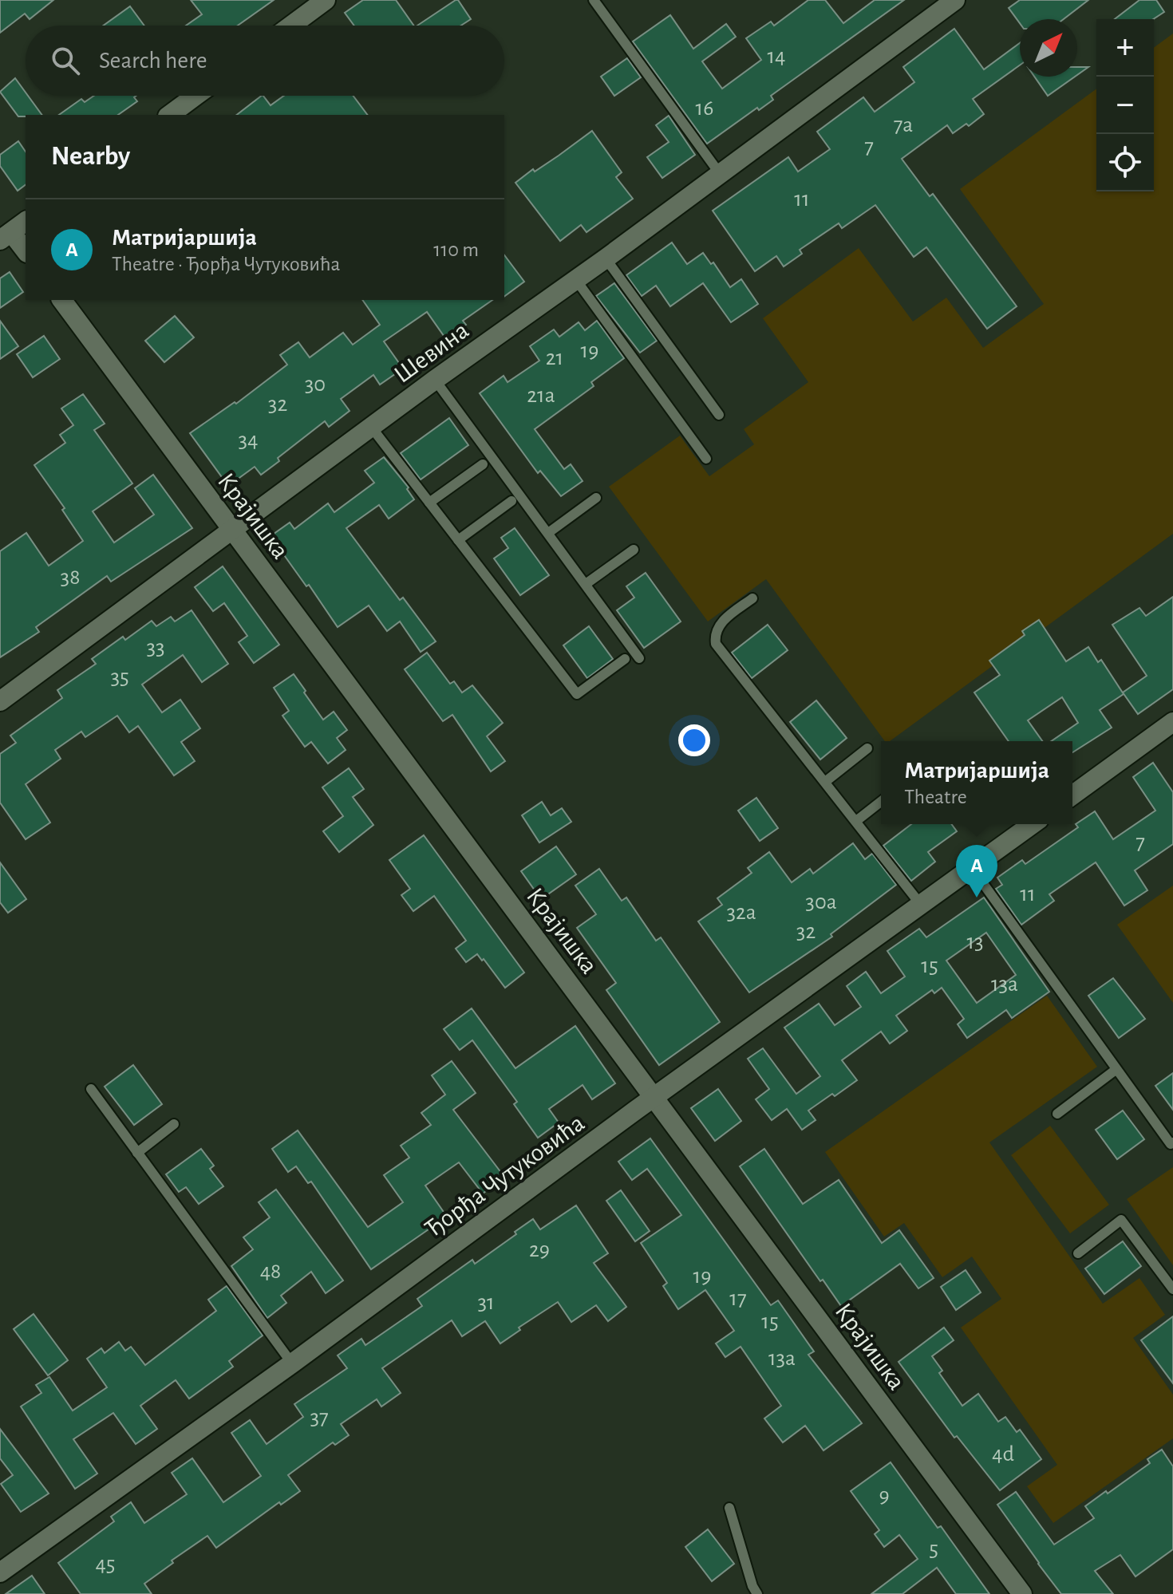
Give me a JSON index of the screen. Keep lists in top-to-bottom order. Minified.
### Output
{"streets":{"street":["Шевина","Крајишка","Ђорђа Чутуковића"]},"crossings":[["Шевина","Крајишка"],["Крајишка","Ђорђа Чутуковића"]],"house_numbers":["14","16","7a","7","11","19","21","30","21a","32","34","38","33","35","7","11","30a","32a","32","13","15","13a","29","48","19","17","31","15","13a","37","4d","9","5","45"],"north":"top right","page":{"map_buttons":["+","−"],"search":"Search here","heading":"Nearby","list":[{"mark":"A","name":"Матријаршија","note":"Theatre · Ђорђа Чутуковића","value":"110 m"}],"popup":["Матријаршија","Theatre"],"pins":"A"}}
